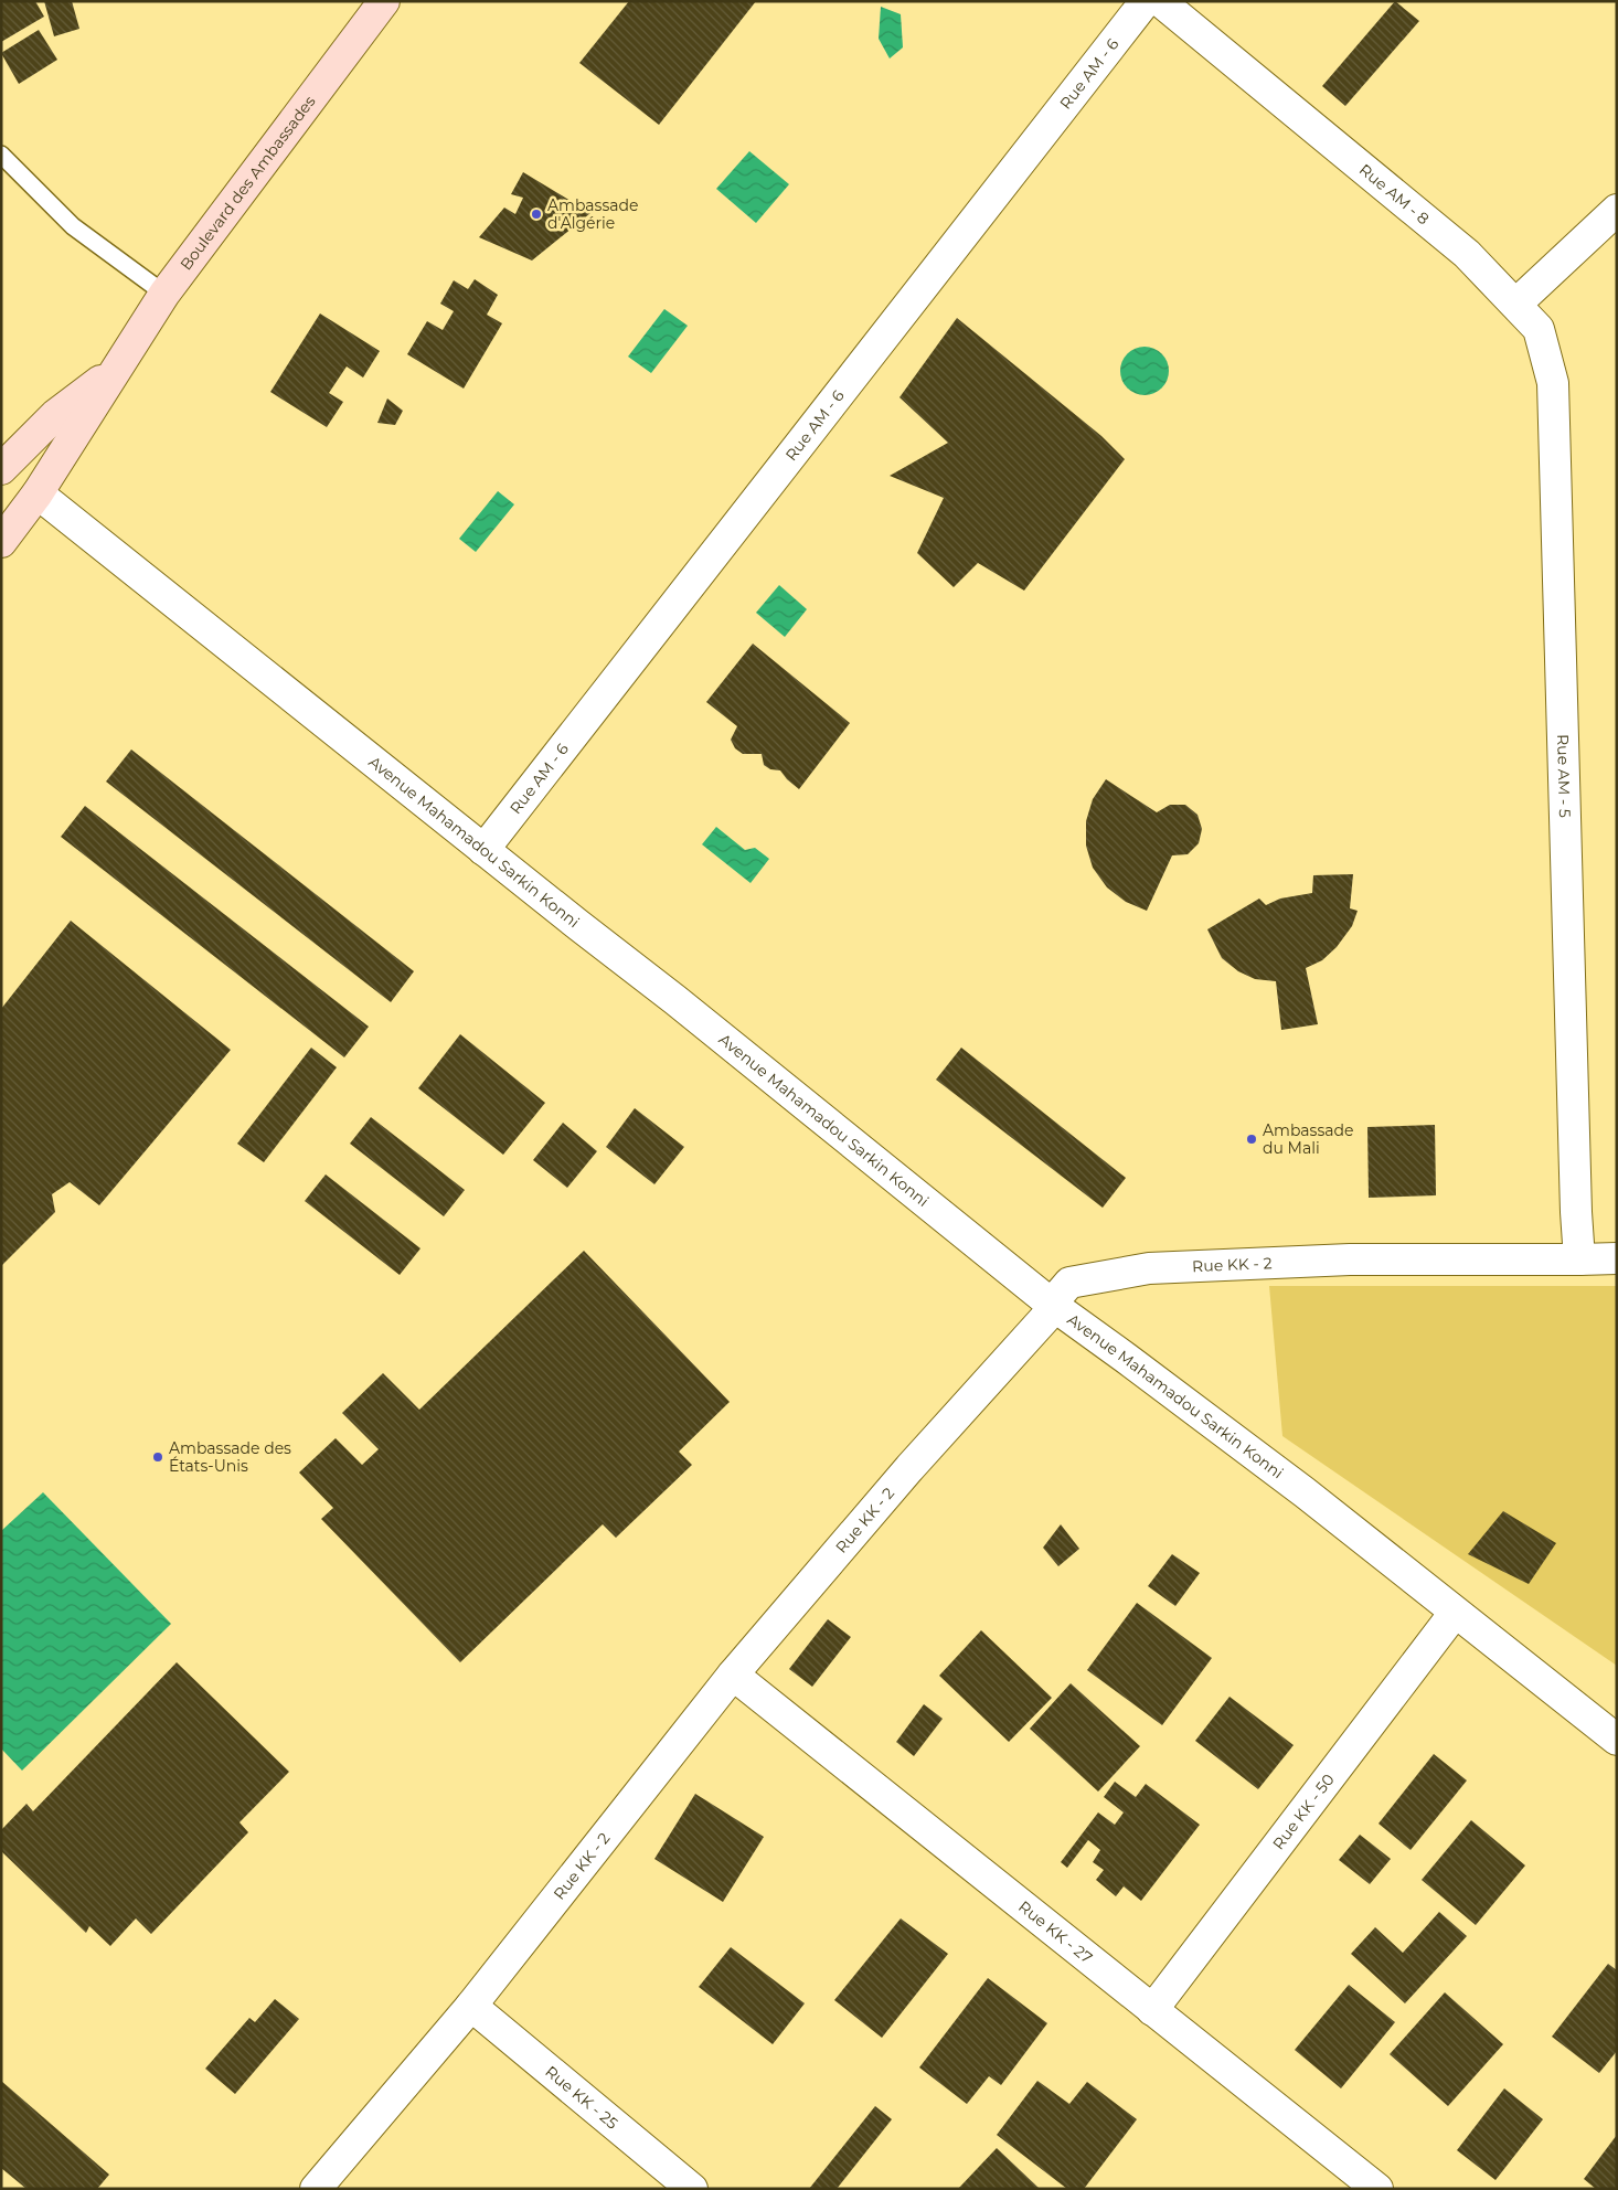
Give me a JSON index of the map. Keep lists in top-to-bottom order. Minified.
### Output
{"streets":{"main road":["Boulevard des Ambassades"],"street":["Rue AM - 6","Rue AM - 8","Rue AM - 5","Avenue Mahamadou Sarkin Konni","Rue KK - 2","Rue KK - 50","Rue KK - 27","Rue KK - 25"]},"crossings":[["Rue AM - 6","Avenue Mahamadou Sarkin Konni"],["Boulevard des Ambassades","Avenue Mahamadou Sarkin Konni"],["Rue AM - 8","Rue AM - 5"],["Rue AM - 5","Rue KK - 2"],["Avenue Mahamadou Sarkin Konni","Rue KK - 2"],["Avenue Mahamadou Sarkin Konni","Rue KK - 50"],["Rue KK - 2","Rue KK - 27"],["Rue KK - 2","Rue KK - 25"],["Rue KK - 50","Rue KK - 27"]],"places":["Ambassade d'Algérie","Ambassade du Mali","Ambassade des États-Unis"]}
